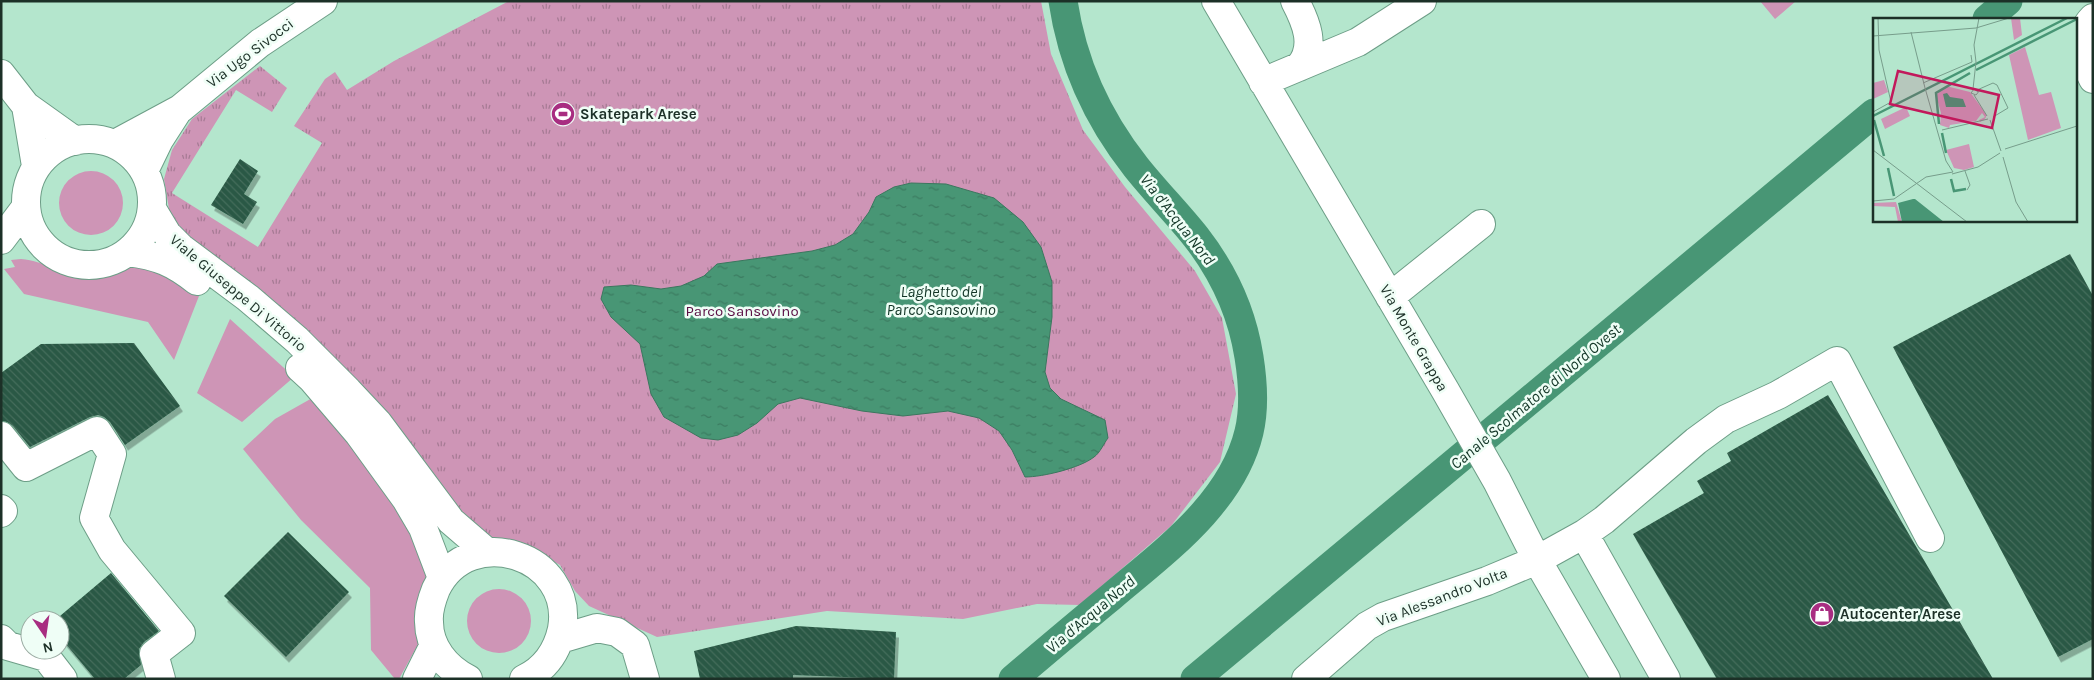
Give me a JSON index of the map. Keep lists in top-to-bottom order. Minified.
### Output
{"streets":{"street":["Via Ugo Sivocci","Viale Giuseppe Di Vittorio","Via Monte Grappa","Via Alessandro Volta"]},"crossings":[["Via Ugo Sivocci","Viale Giuseppe Di Vittorio"],["Via Monte Grappa","Via Alessandro Volta"]],"water":["Via d'Acqua Nord","Laghetto del Parco Sansovino","Canale Scolmatore di Nord Ovest"],"parks":["Parco Sansovino"],"places":{"sports":["Skatepark Arese"],"shop":["Autocenter Arese"]},"north":"bottom"}
